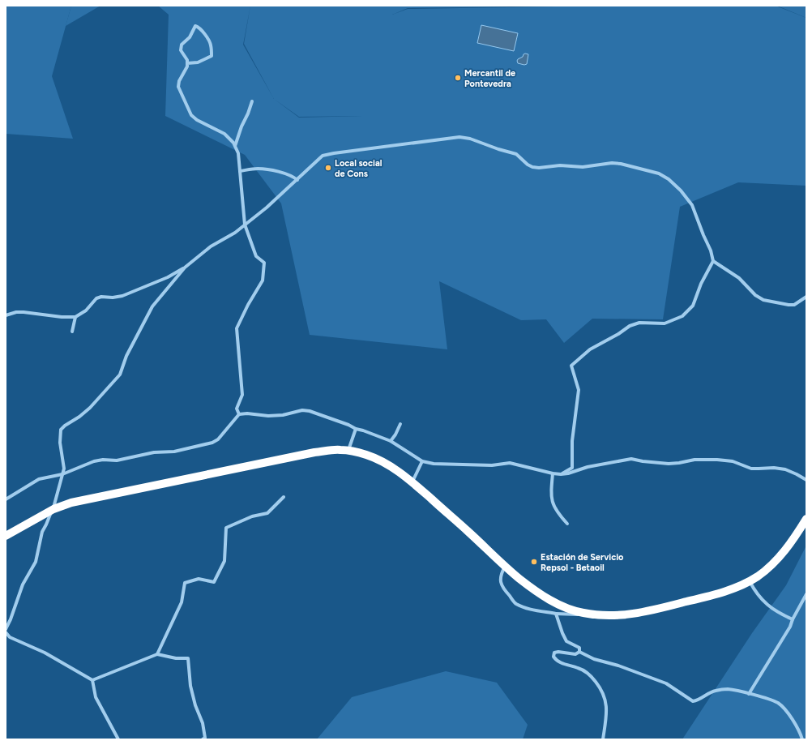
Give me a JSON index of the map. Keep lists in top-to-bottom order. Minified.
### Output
{"places":["Mercantil de Pontevedra","Local social de Cons","Estación de Servicio Repsol - Betaoil"]}
